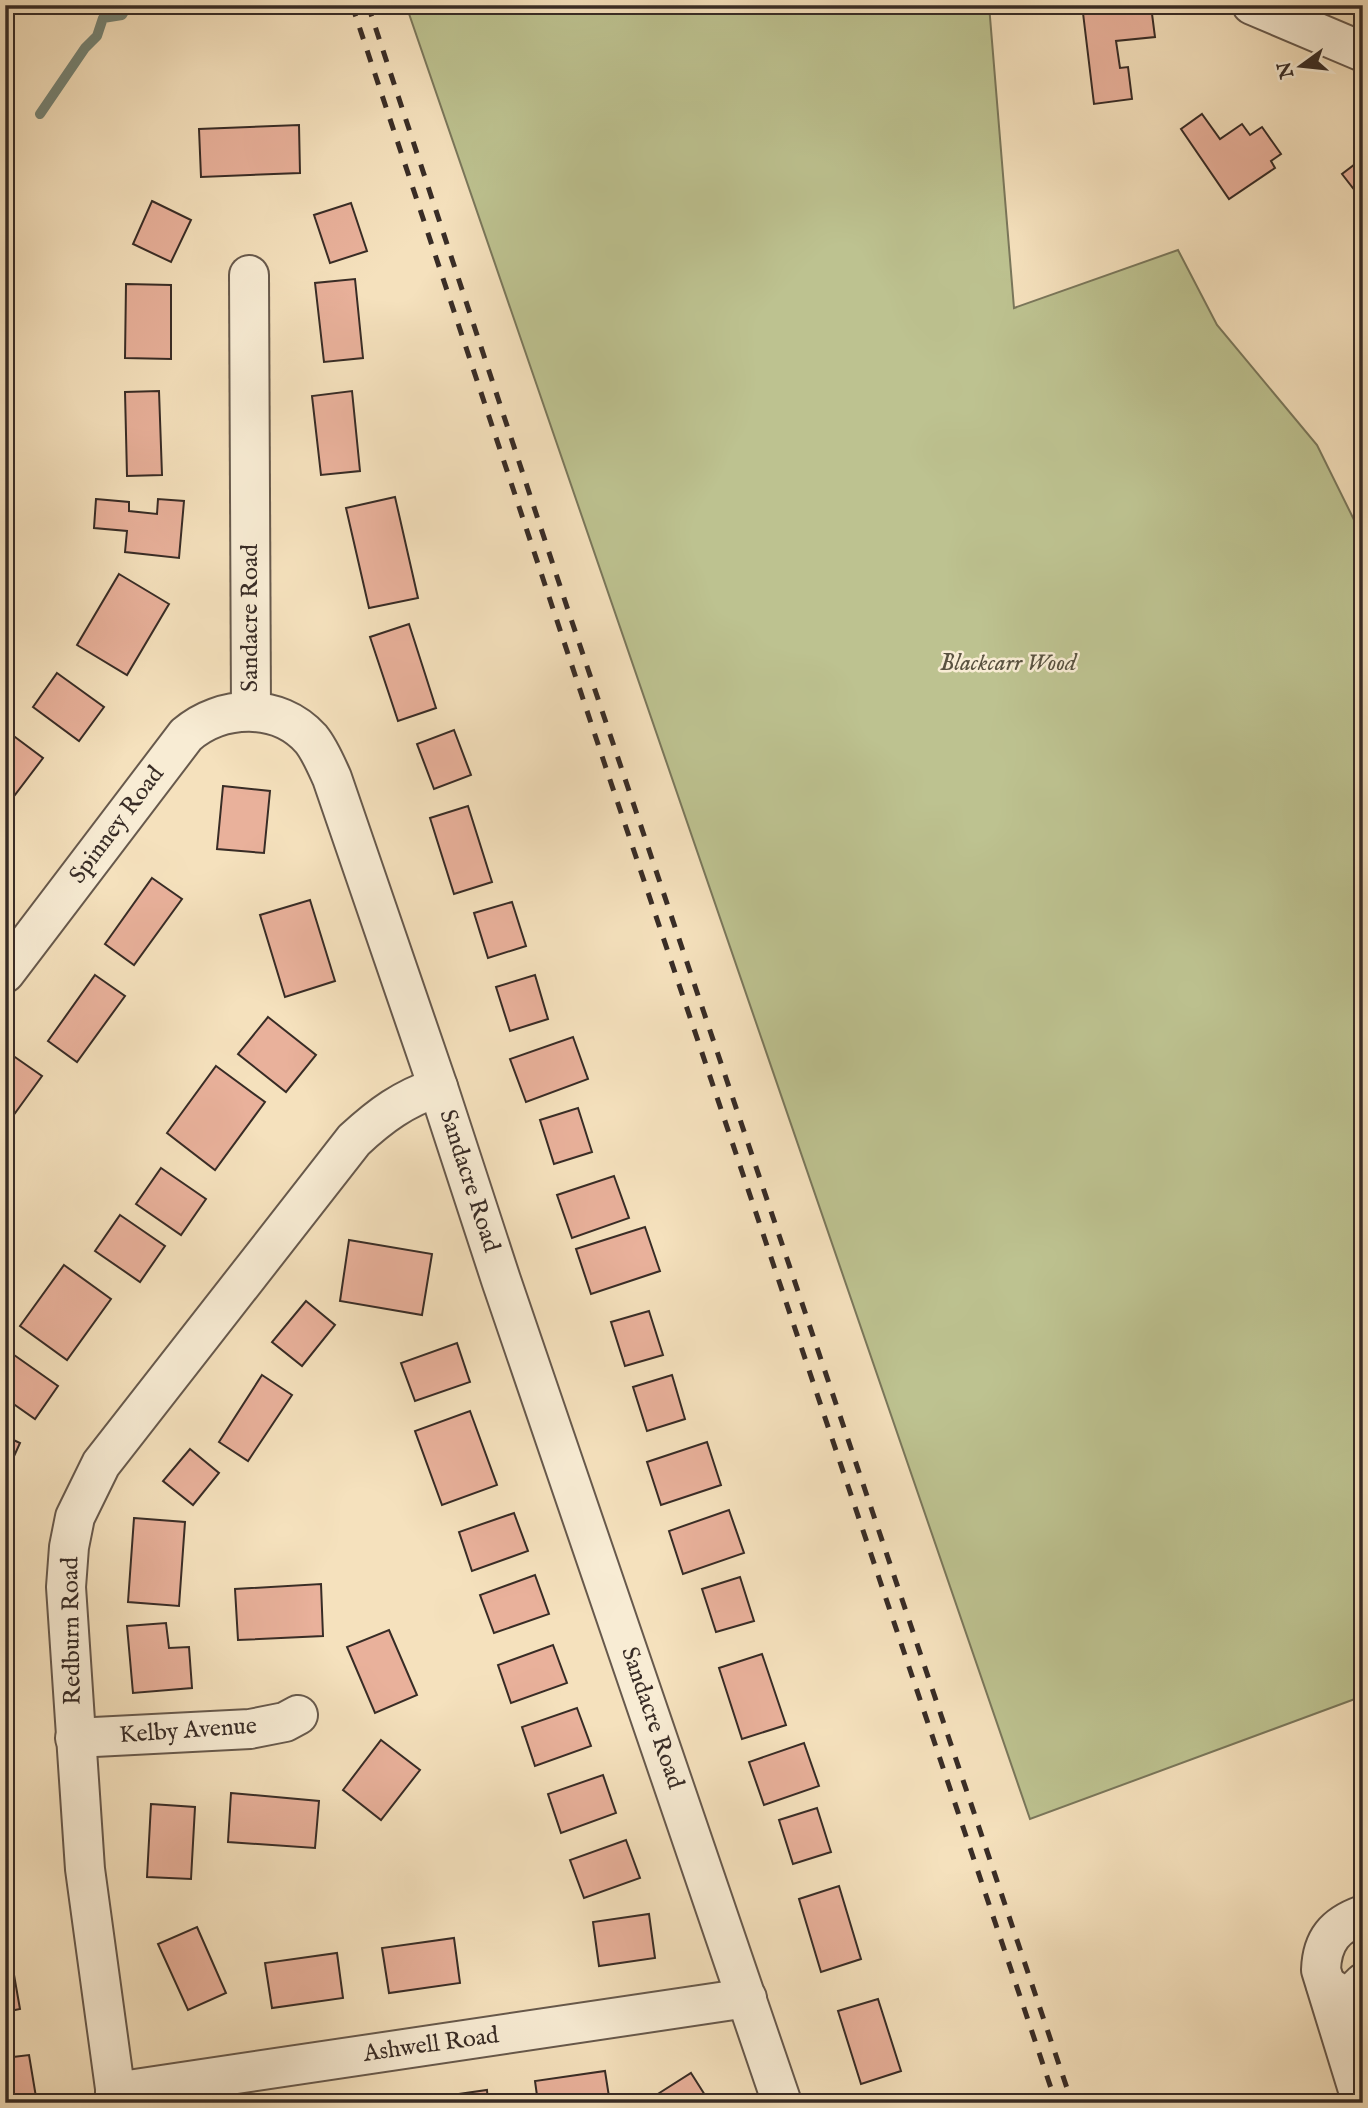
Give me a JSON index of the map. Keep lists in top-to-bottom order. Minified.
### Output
{"streets":{"street":["Sandacre Road","Spinney Road","Redburn Road","Kelby Avenue","Ashwell Road"]},"crossings":[["Sandacre Road","Spinney Road"],["Sandacre Road","Redburn Road"],["Sandacre Road","Ashwell Road"],["Redburn Road","Kelby Avenue"],["Redburn Road","Ashwell Road"]],"parks":["Blackcarr Wood"],"north":"left"}
